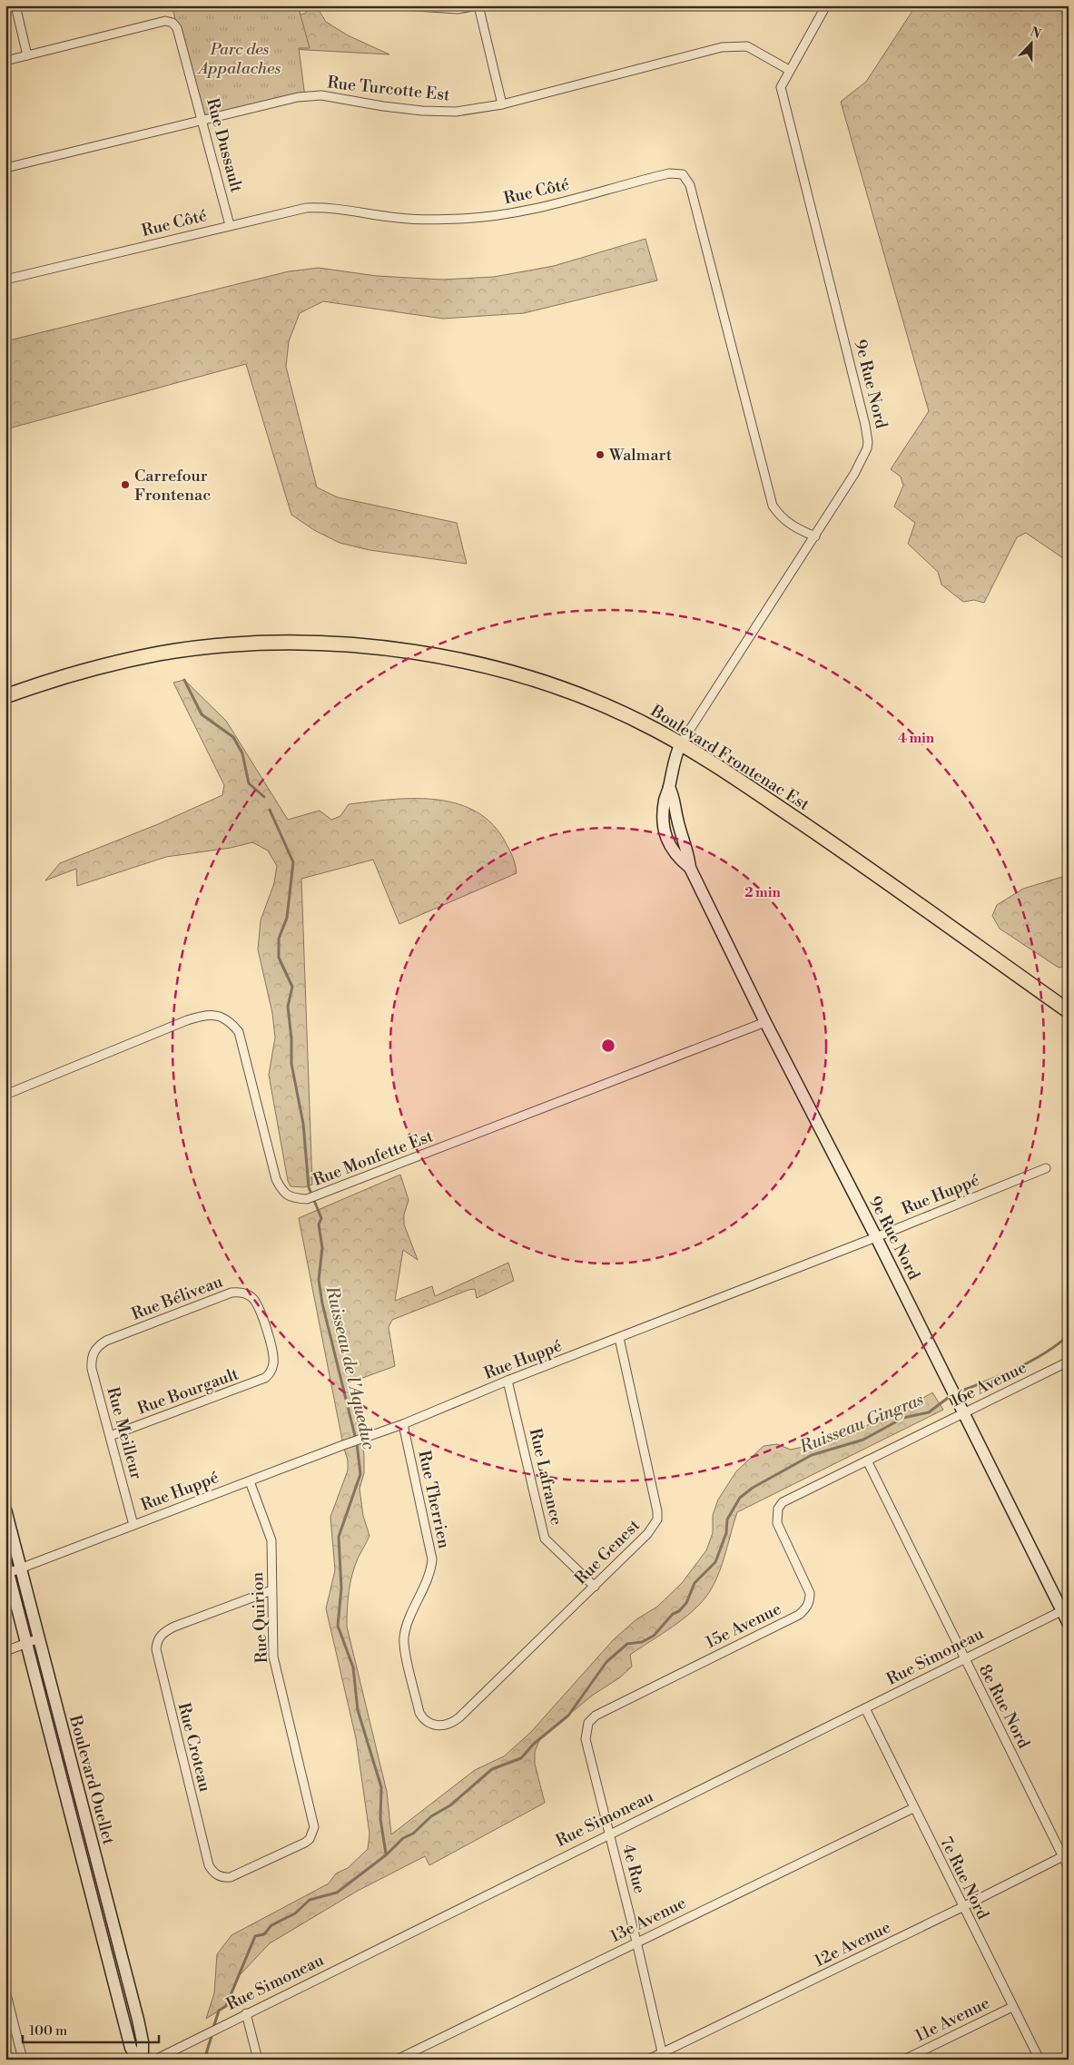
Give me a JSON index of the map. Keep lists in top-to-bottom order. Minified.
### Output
{"streets":{"main road":["Boulevard Frontenac Est"],"street":["Rue Turcotte Est","Rue Dussault","Rue Côté","9e Rue Nord","Rue Monfette Est","Rue Huppé","Rue Béliveau","16e Avenue","Rue Bourgault","Rue Meilleur","Rue Lafrance","Rue Therrien","Rue Genest","Rue Quirion","15e Avenue","Rue Simoneau","8e Rue Nord","Rue Croteau","Boulevard Ouellet","4e Rue","7e Rue Nord","13e Avenue","12e Avenue","11e Avenue"]},"crossings":[["Rue Turcotte Est","Rue Dussault"],["Rue Turcotte Est","9e Rue Nord"],["Rue Dussault","Rue Côté"],["Rue Côté","9e Rue Nord"],["9e Rue Nord","Boulevard Frontenac Est"],["9e Rue Nord","Rue Monfette Est"],["9e Rue Nord","Rue Huppé"],["9e Rue Nord","16e Avenue"],["9e Rue Nord","Rue Simoneau"],["Rue Huppé","Rue Meilleur"],["Rue Huppé","Rue Lafrance"],["Rue Huppé","Rue Therrien"],["Rue Huppé","Rue Genest"],["Rue Huppé","Rue Quirion"],["Rue Huppé","Boulevard Ouellet"],["Rue Béliveau","Rue Bourgault"],["Rue Béliveau","Rue Meilleur"],["16e Avenue","15e Avenue"],["16e Avenue","8e Rue Nord"],["Rue Bourgault","Rue Meilleur"],["Rue Lafrance","Rue Genest"],["Rue Therrien","Rue Genest"],["Rue Quirion","Rue Croteau"],["15e Avenue","4e Rue"],["Rue Simoneau","8e Rue Nord"],["Rue Simoneau","4e Rue"],["Rue Simoneau","7e Rue Nord"],["8e Rue Nord","12e Avenue"],["4e Rue","13e Avenue"],["4e Rue","12e Avenue"],["7e Rue Nord","13e Avenue"],["7e Rue Nord","12e Avenue"],["7e Rue Nord","11e Avenue"]],"water":["Ruisseau de l'Aqueduc","Ruisseau Gingras"],"parks":["Parc des Appalaches"],"places":["Walmart","Carrefour Frontenac"],"scale_bar":"100 m","north":"top","rings":["4 min","2 min"]}
